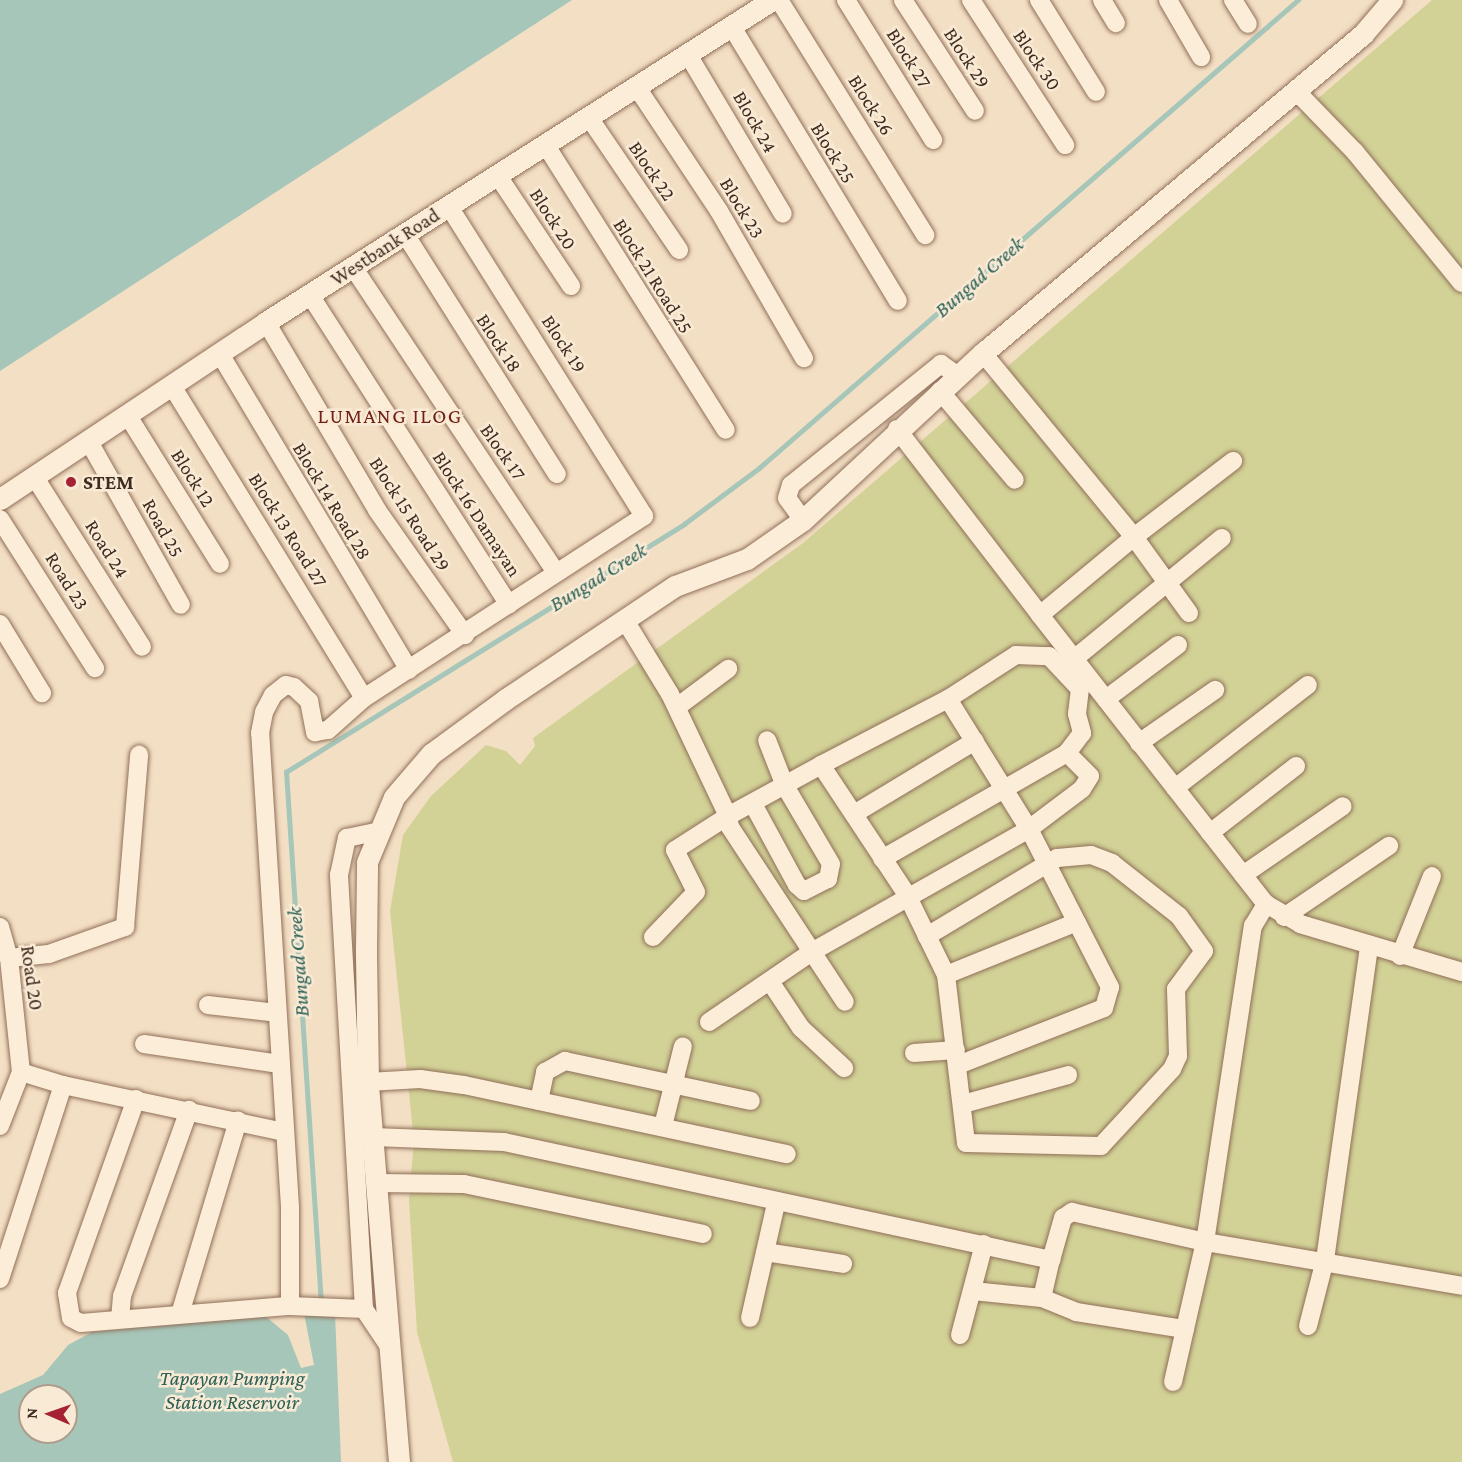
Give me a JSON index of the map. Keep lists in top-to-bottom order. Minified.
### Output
{"streets":{"street":["Block 27","Block 29","Block 30","Block 26","Block 24","Block 25","Block 22","Block 23","Block 20","Westbank Road","Block 21 Road 25","Block 18","Block 19","Block 17","Block 12","Block 14 Road 28","Block 15 Road 29","Block 16 Damayan","Road 25","Block 13 Road 27","Road 24","Road 23","Road 20"]},"crossings":[["Block 24","Westbank Road"],["Block 25","Westbank Road"],["Block 22","Westbank Road"],["Block 23","Westbank Road"],["Block 20","Westbank Road"],["Westbank Road","Block 21 Road 25"],["Westbank Road","Block 18"],["Westbank Road","Block 19"],["Westbank Road","Block 17"],["Westbank Road","Block 12"],["Westbank Road","Block 14 Road 28"],["Westbank Road","Block 15 Road 29"],["Westbank Road","Block 16 Damayan"],["Westbank Road","Road 25"],["Westbank Road","Block 13 Road 27"],["Westbank Road","Road 24"],["Block 19","Block 17"]],"districts":["LUMANG ILOG"],"water":["Bungad Creek","Tapayan Pumping Station Reservoir"],"places":["STEM"],"north":"left"}
